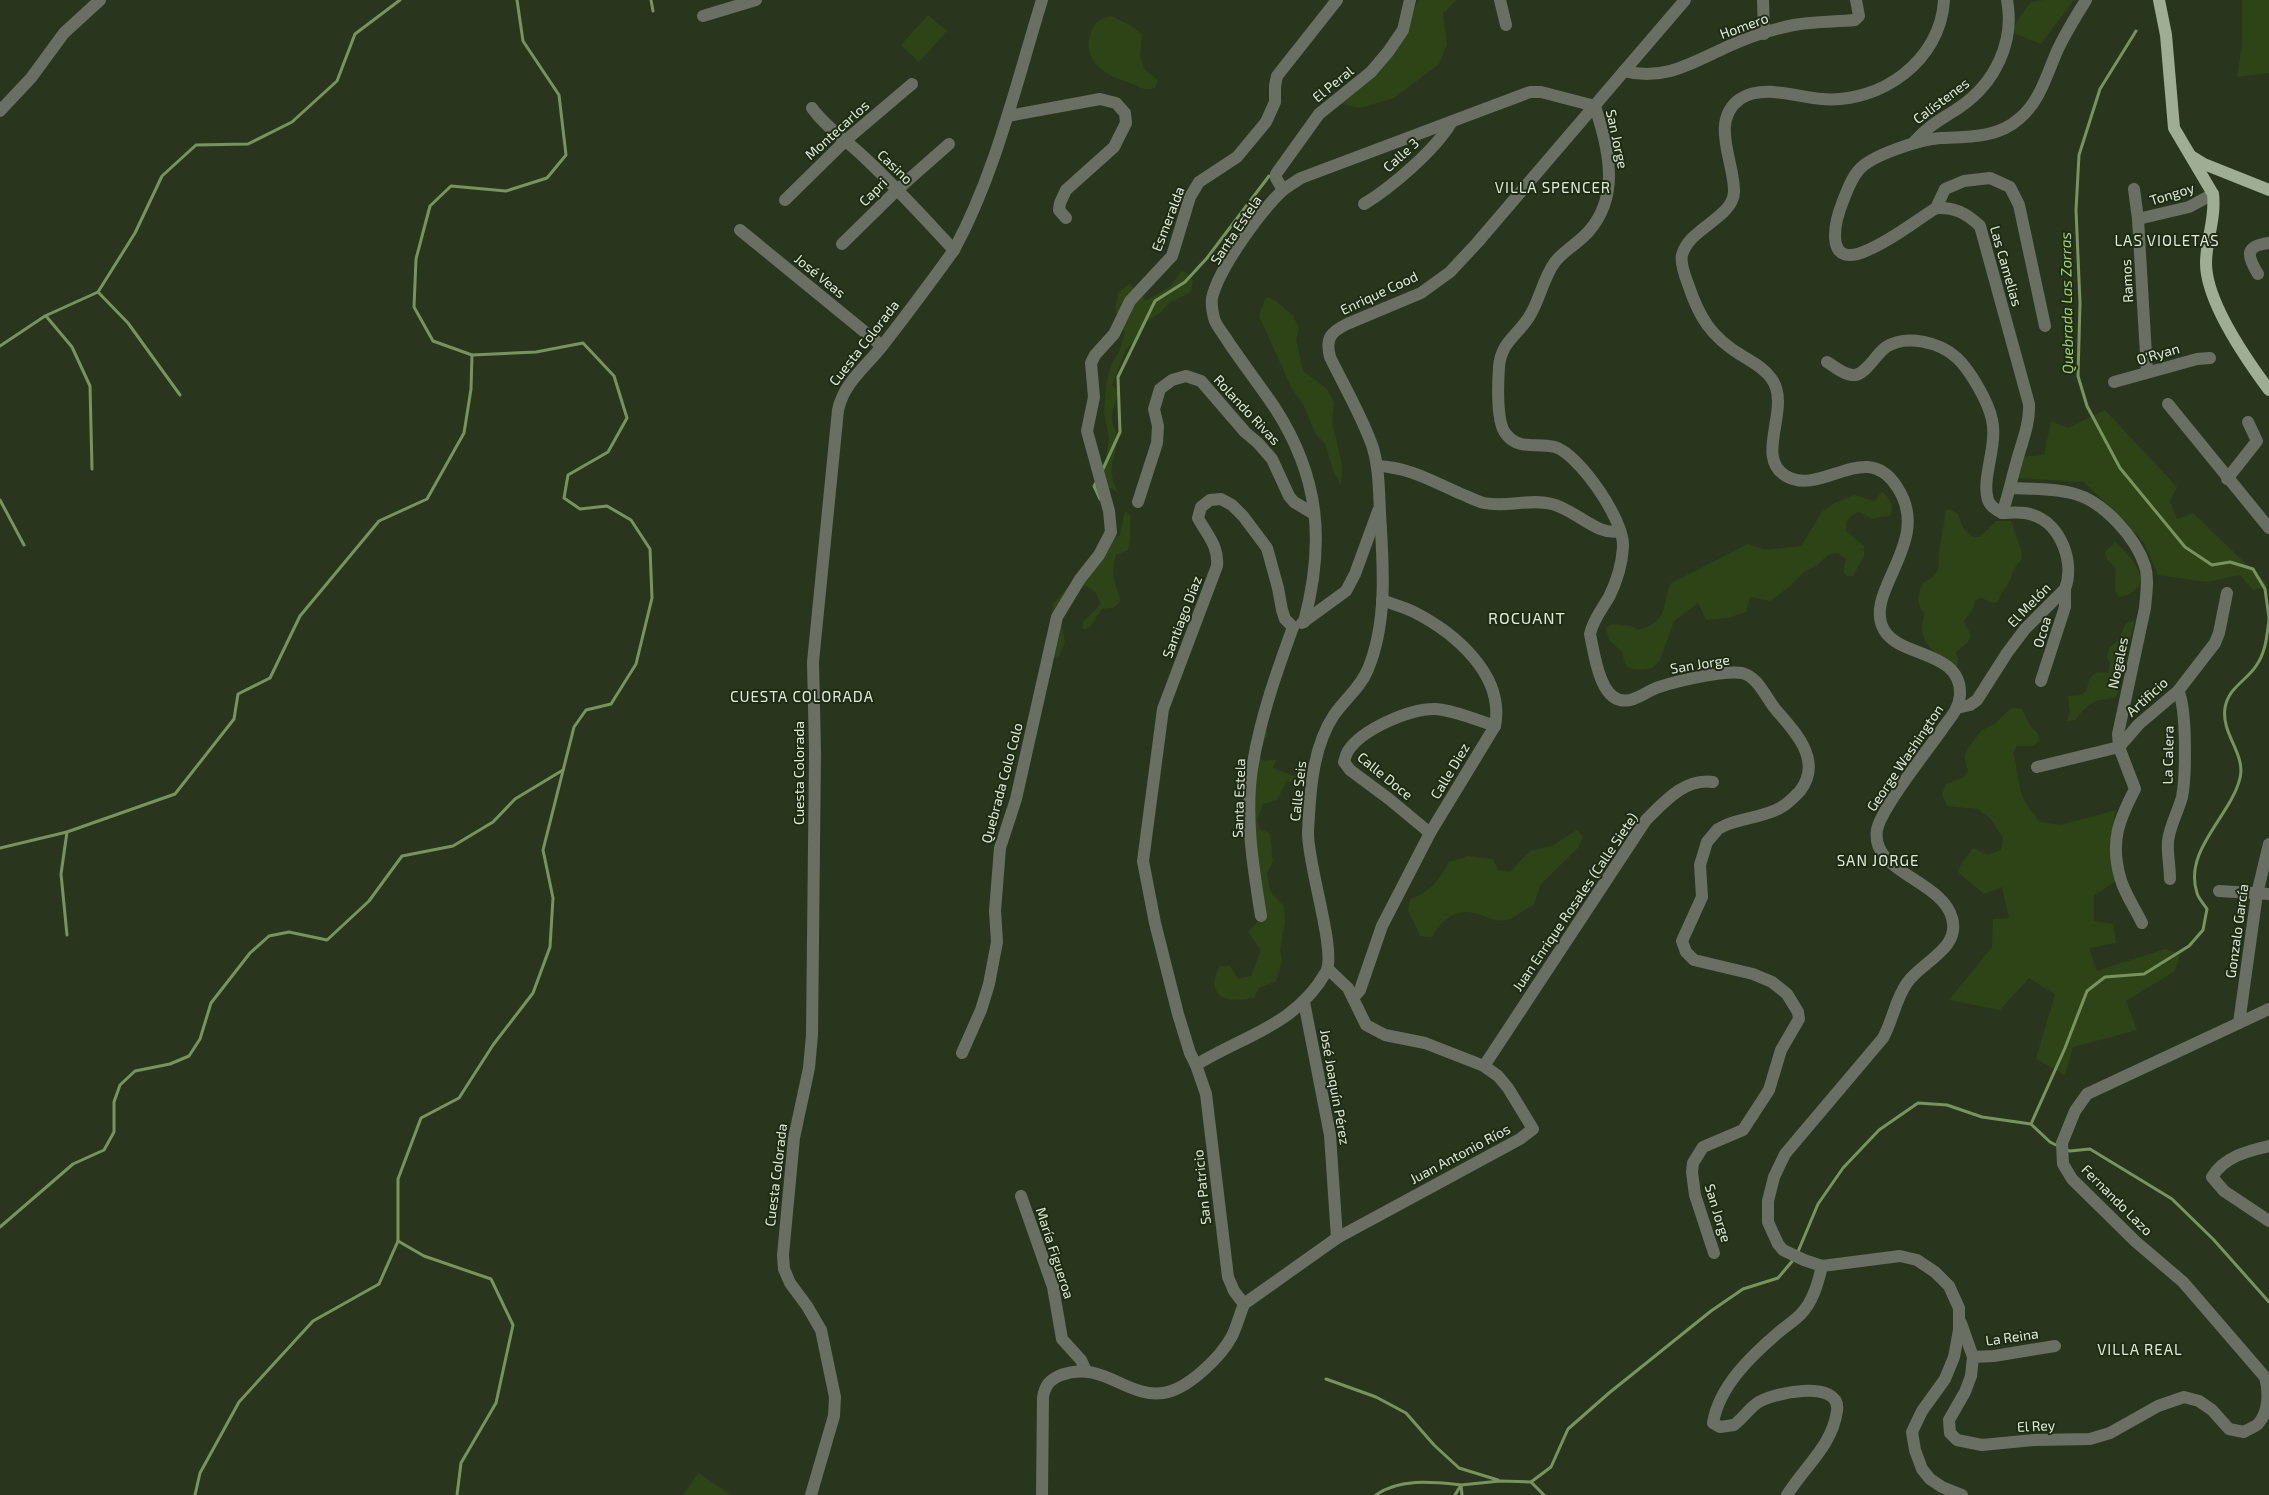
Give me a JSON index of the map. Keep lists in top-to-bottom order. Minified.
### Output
{"streets":{"street":["Homero","El Peral","Calístenes","Montecarlos","San Jorge","Calle 3","Casino","Capri","Tongoy","Esmeralda","Santa Estela","Las Camelias","José Veas","Ramos","Enrique Cood","Cuesta Colorada","O'Ryan","Rolando Rivas","El Melón","Santiago Díaz","Ocoa","Nogales","Artificio","La Calera","George Washington","Calle Diez","Calle Doce","Quebrada Colo Colo","Calle Seis","Juan Enrique Rosales (Calle Siete)","Gonzalo García","José Joaquín Pérez","Juan Antonio Ríos","San Patricio","Fernando Lazo","María Figueroa","La Reina","El Rey"]},"crossings":[["Homero","Enrique Cood"],["El Peral","Santa Estela"],["Montecarlos","Casino"],["San Jorge","Santa Estela"],["San Jorge","Enrique Cood"],["Calle 3","Santa Estela"],["Casino","Capri"],["Casino","Cuesta Colorada"],["Tongoy","Ramos"],["Esmeralda","Quebrada Colo Colo"],["Santa Estela","Enrique Cood"],["Santa Estela","Rolando Rivas"],["Santa Estela","Santiago Díaz"],["Las Camelias","El Melón"],["Las Camelias","Nogales"],["José Veas","Cuesta Colorada"],["Ramos","O'Ryan"],["Enrique Cood","Calle Seis"],["El Melón","Ocoa"],["El Melón","George Washington"],["Santiago Díaz","San Patricio"],["Nogales","Artificio"],["Artificio","La Calera"],["George Washington","El Rey"],["Calle Diez","Calle Doce"],["Calle Diez","Juan Antonio Ríos"],["Calle Seis","Juan Antonio Ríos"],["Juan Enrique Rosales (Calle Siete)","Juan Antonio Ríos"],["Gonzalo García","Fernando Lazo"],["José Joaquín Pérez","Juan Antonio Ríos"],["Juan Antonio Ríos","San Patricio"],["Fernando Lazo","El Rey"],["La Reina","El Rey"]],"districts":["VILLA SPENCER","LAS VIOLETAS","ROCUANT","CUESTA COLORADA","SAN JORGE","VILLA REAL"],"water":["Quebrada Las Zorras"]}
